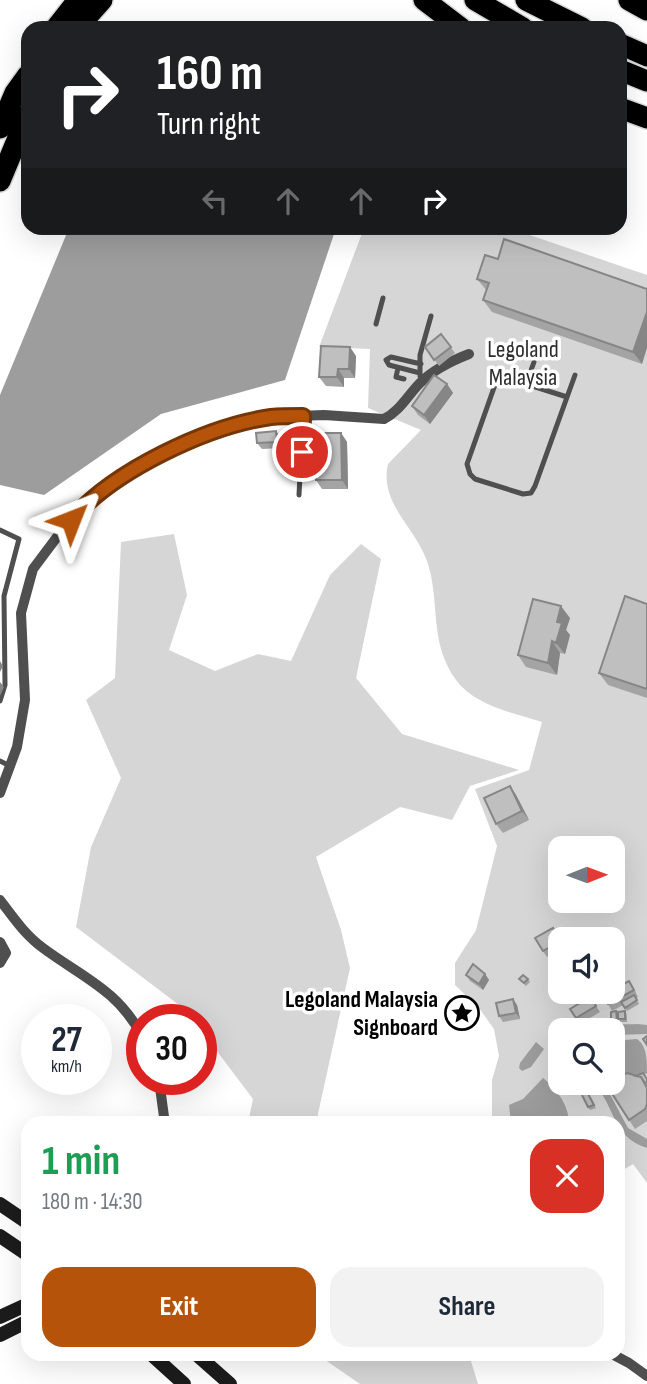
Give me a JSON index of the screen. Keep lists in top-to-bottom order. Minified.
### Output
{"parks":["Legoland Malaysia"],"places":{"place":["Legoland Malaysia Signboard"]},"north":"right","page":{"turn":["160 m","Turn right"],"speed":"27 km/h","limit":"30","heading":["1 min","180 m · 14:30"],"buttons":["Exit","Share"]}}
